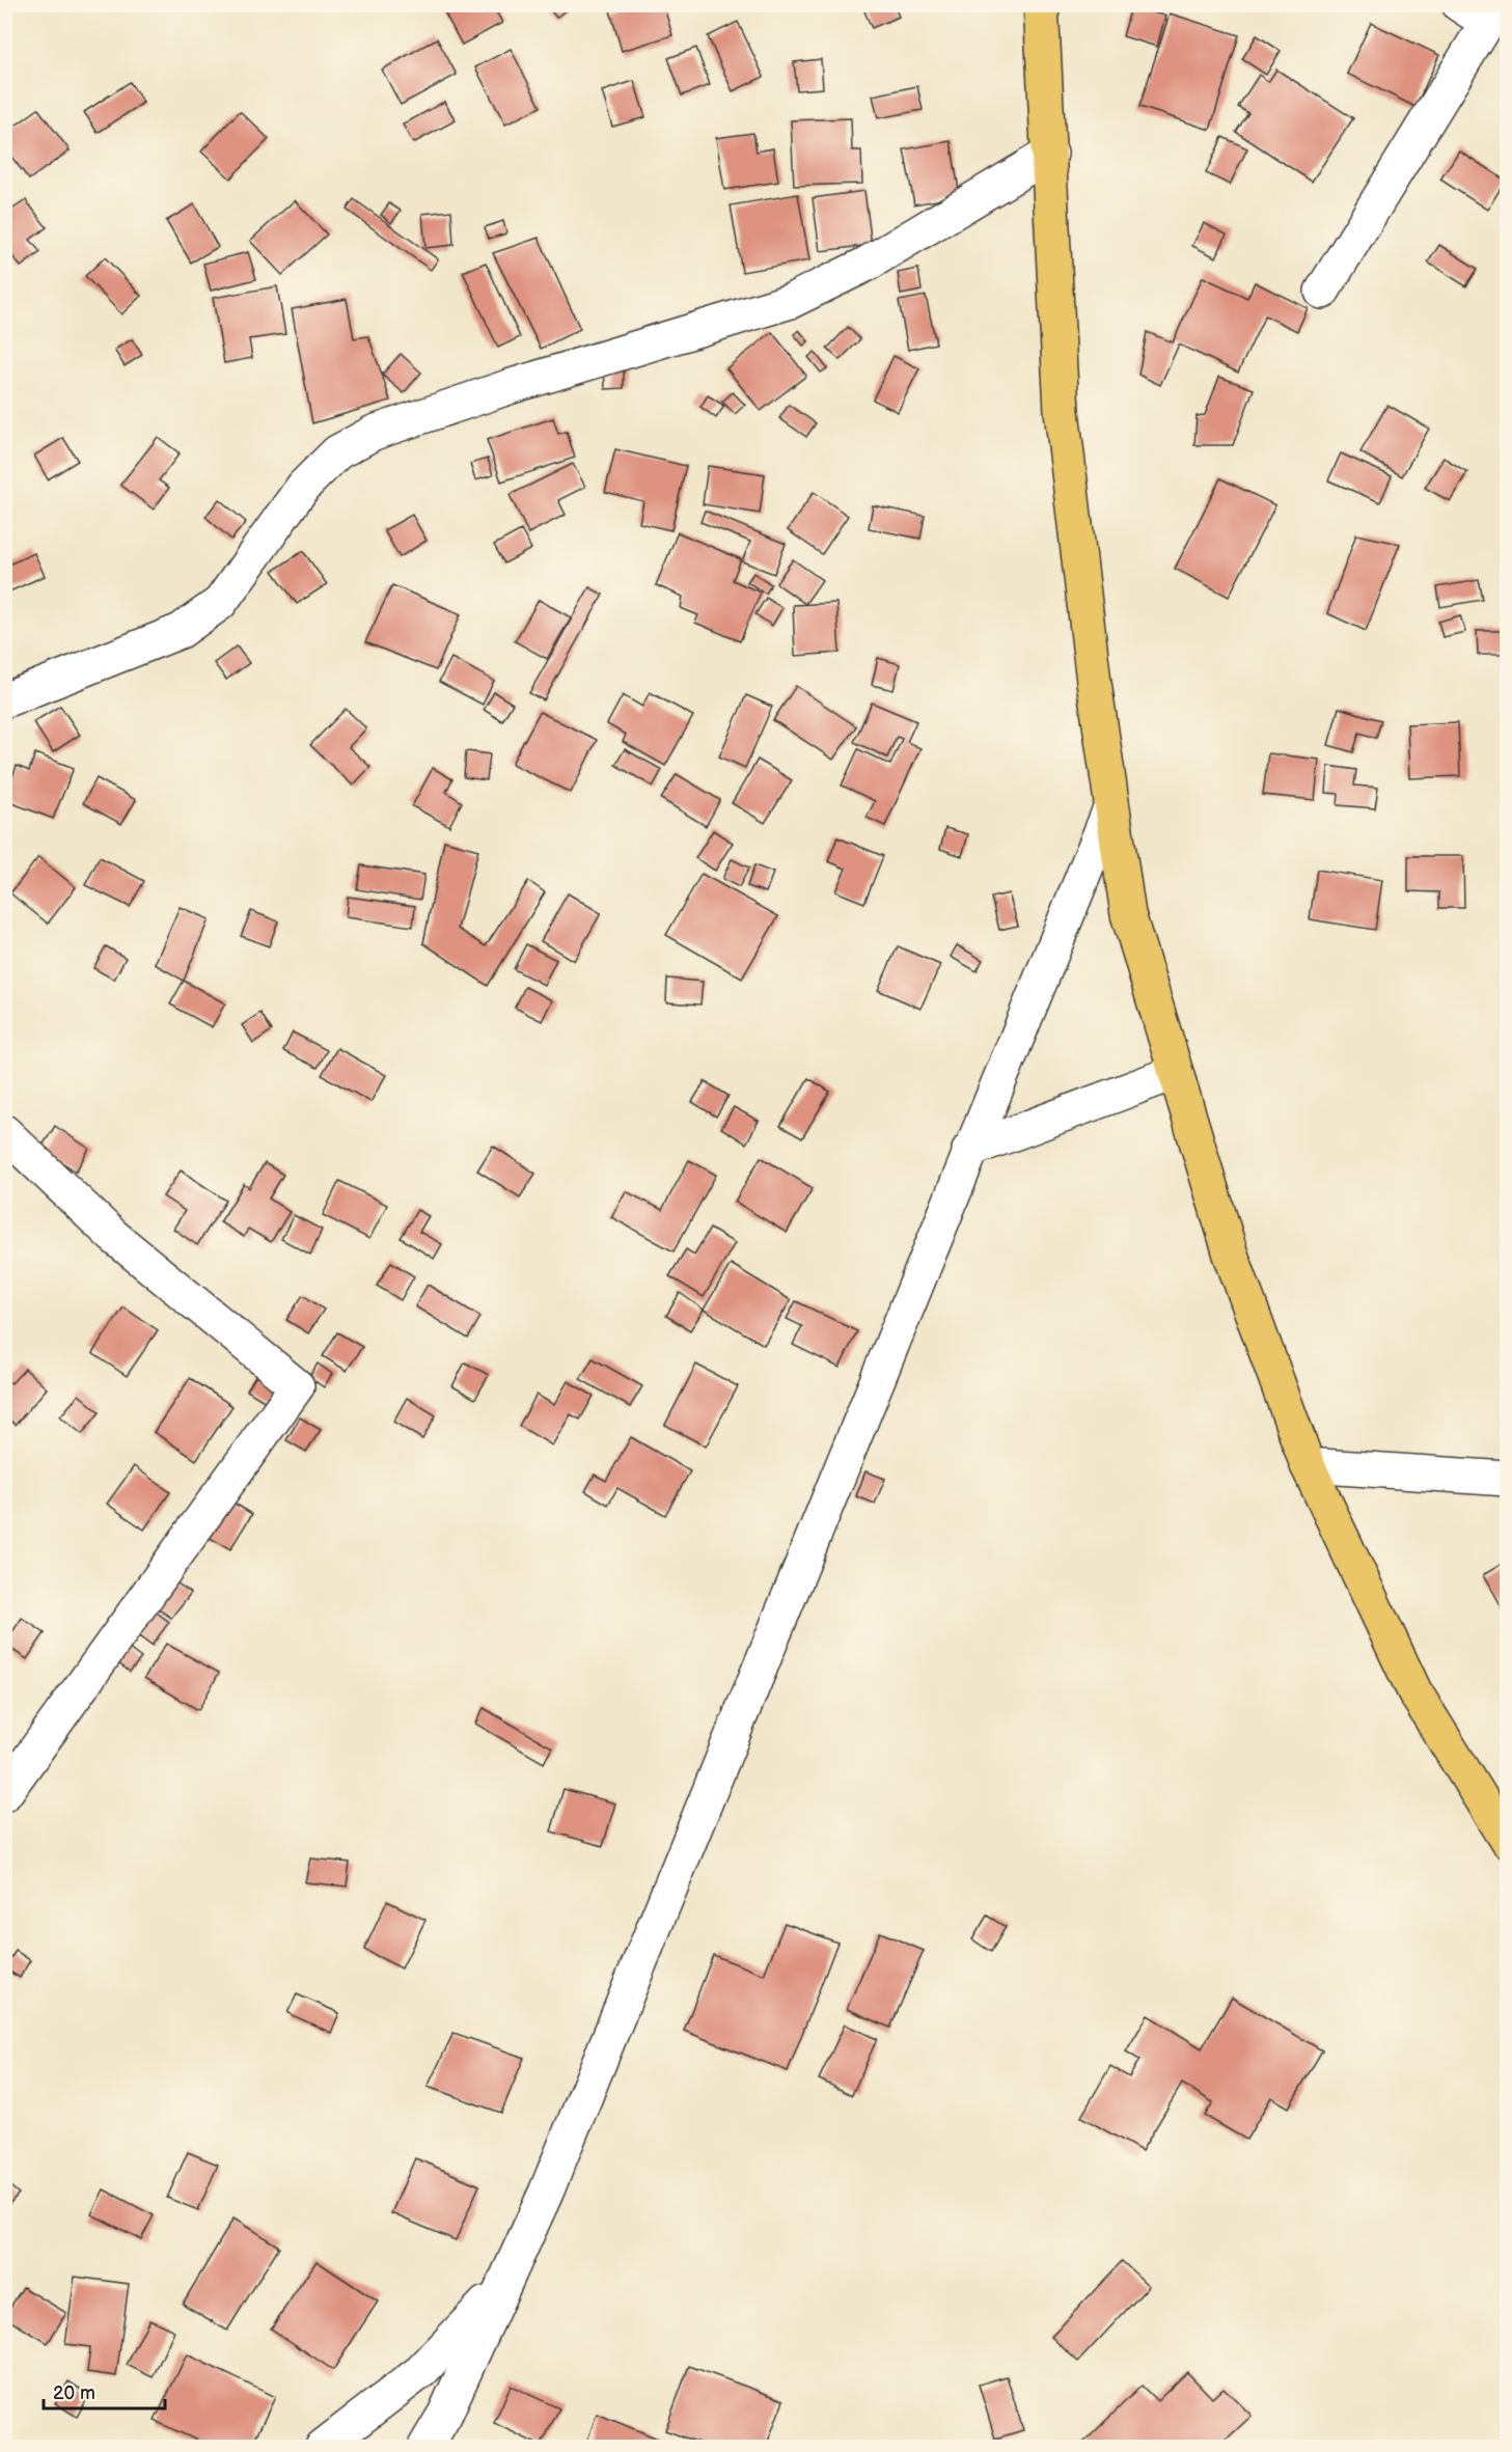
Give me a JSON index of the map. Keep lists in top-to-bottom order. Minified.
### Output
{"scale_bar":"20 m"}
